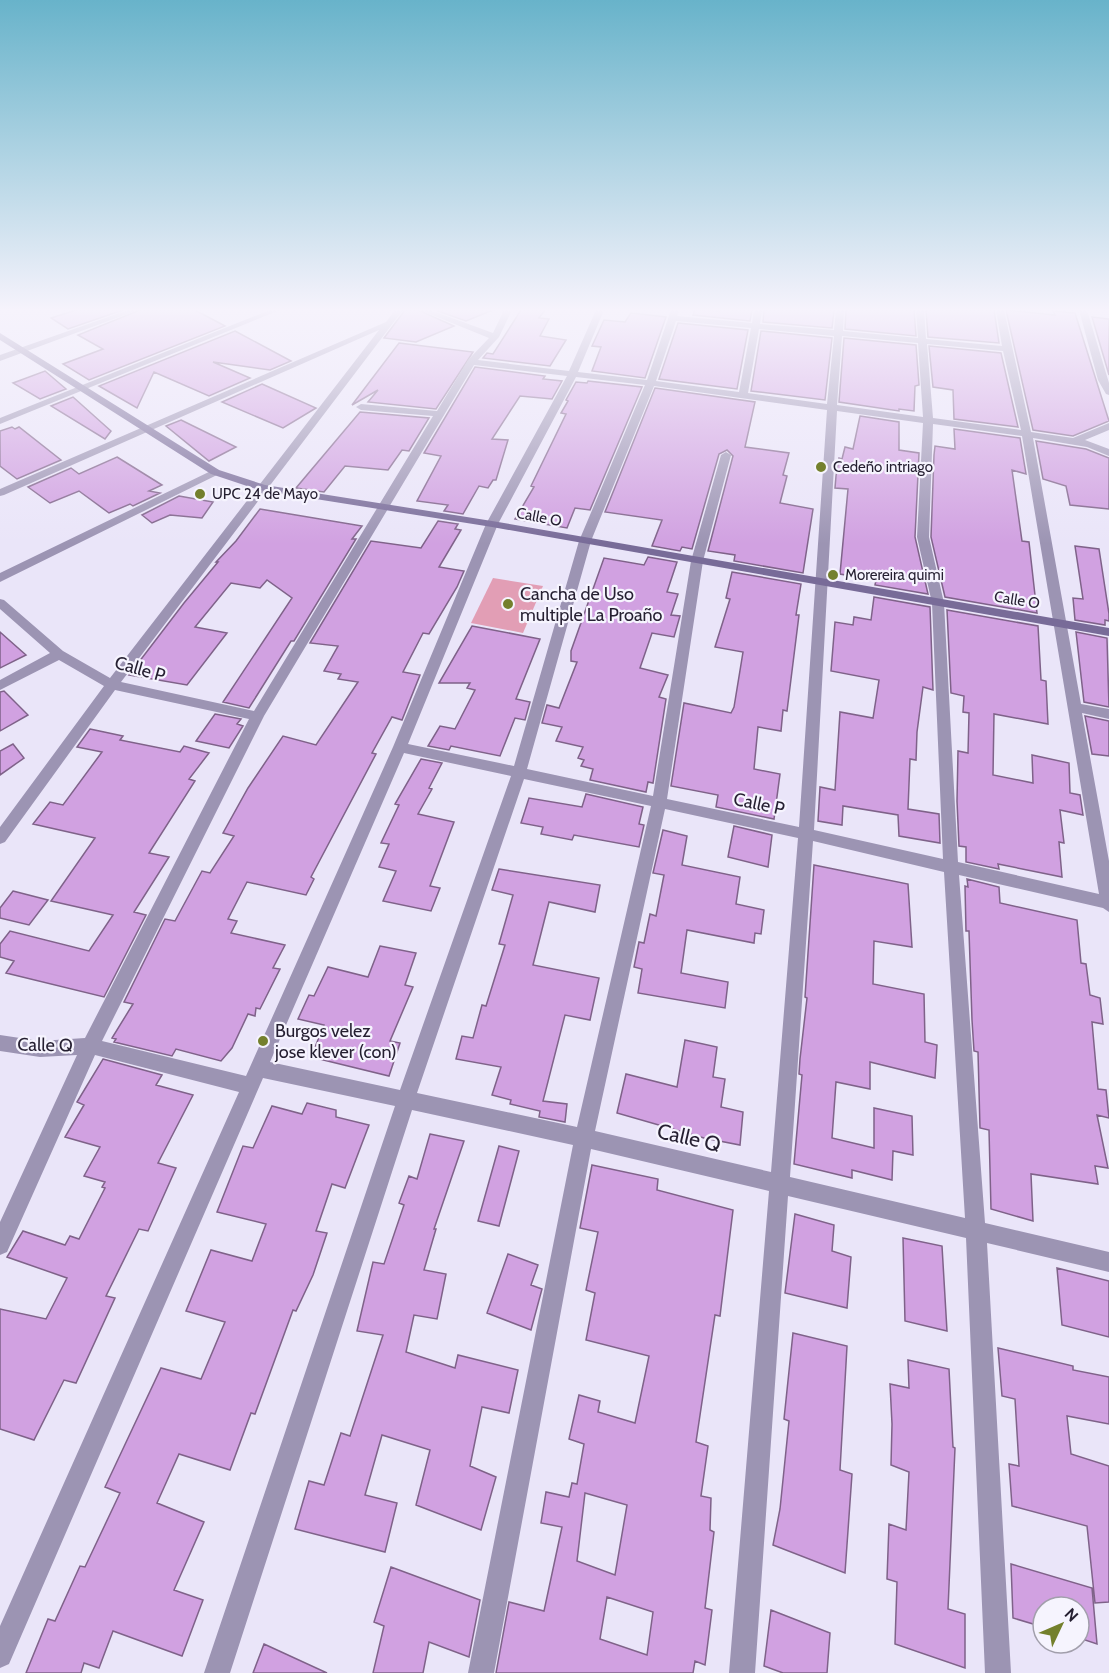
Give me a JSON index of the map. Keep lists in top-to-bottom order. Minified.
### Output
{"streets":{"street":["Calle O","Calle P","Calle Q"]},"places":["Cedeño intriago","UPC 24 de Mayo","Morereira quimi","Cancha de Uso multiple La Proaño","Burgos velez jose klever (con)"],"north":"top right"}
